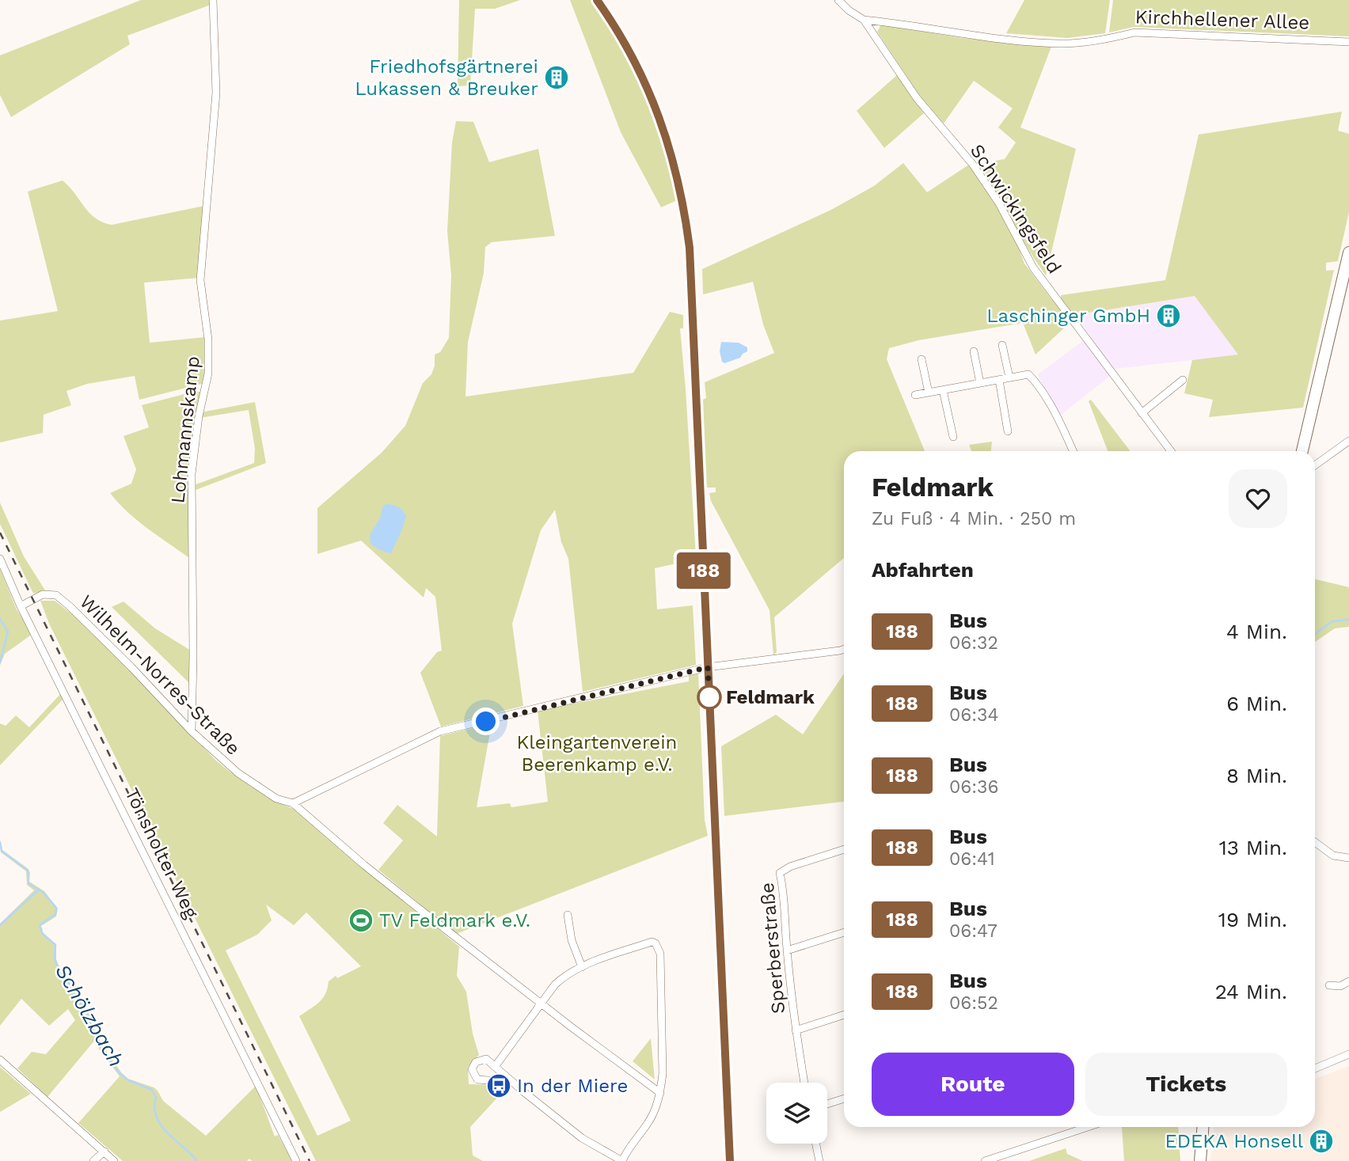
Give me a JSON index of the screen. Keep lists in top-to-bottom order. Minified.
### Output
{"streets":{"street":["Kirchhellener Allee","Schwickingsfeld","Lohmannskamp","Wilhelm-Norres-Straße","Tönsholter Weg","Sperberstraße"]},"crossings":[["Kirchhellener Allee","Schwickingsfeld"],["Lohmannskamp","Wilhelm-Norres-Straße"],["Wilhelm-Norres-Straße","Tönsholter Weg"]],"water":["Schölzbach"],"parks":["Kleingartenverein Beerenkamp e.V."],"places":{"building":["Friedhofsgärtnerei Lukassen & Breuker","Laschinger GmbH","EDEKA Honsell"],"other":["Feldmark"],"sports":["TV Feldmark e.V."],"bus stop":["In der Miere"]},"lines":["bus line 188"],"page":{"on_map":"188","heading":[["Feldmark","Zu Fuß · 4 Min. · 250 m"],"Abfahrten"],"list":[{"mark":"188","name":"Bus","note":"06:32","value":"4 Min."},{"mark":"188","name":"Bus","note":"06:34","value":"6 Min."},{"mark":"188","name":"Bus","note":"06:36","value":"8 Min."},{"mark":"188","name":"Bus","note":"06:41","value":"13 Min."},{"mark":"188","name":"Bus","note":"06:47","value":"19 Min."},{"mark":"188","name":"Bus","note":"06:52","value":"24 Min."}],"buttons":["Route","Tickets"]}}
